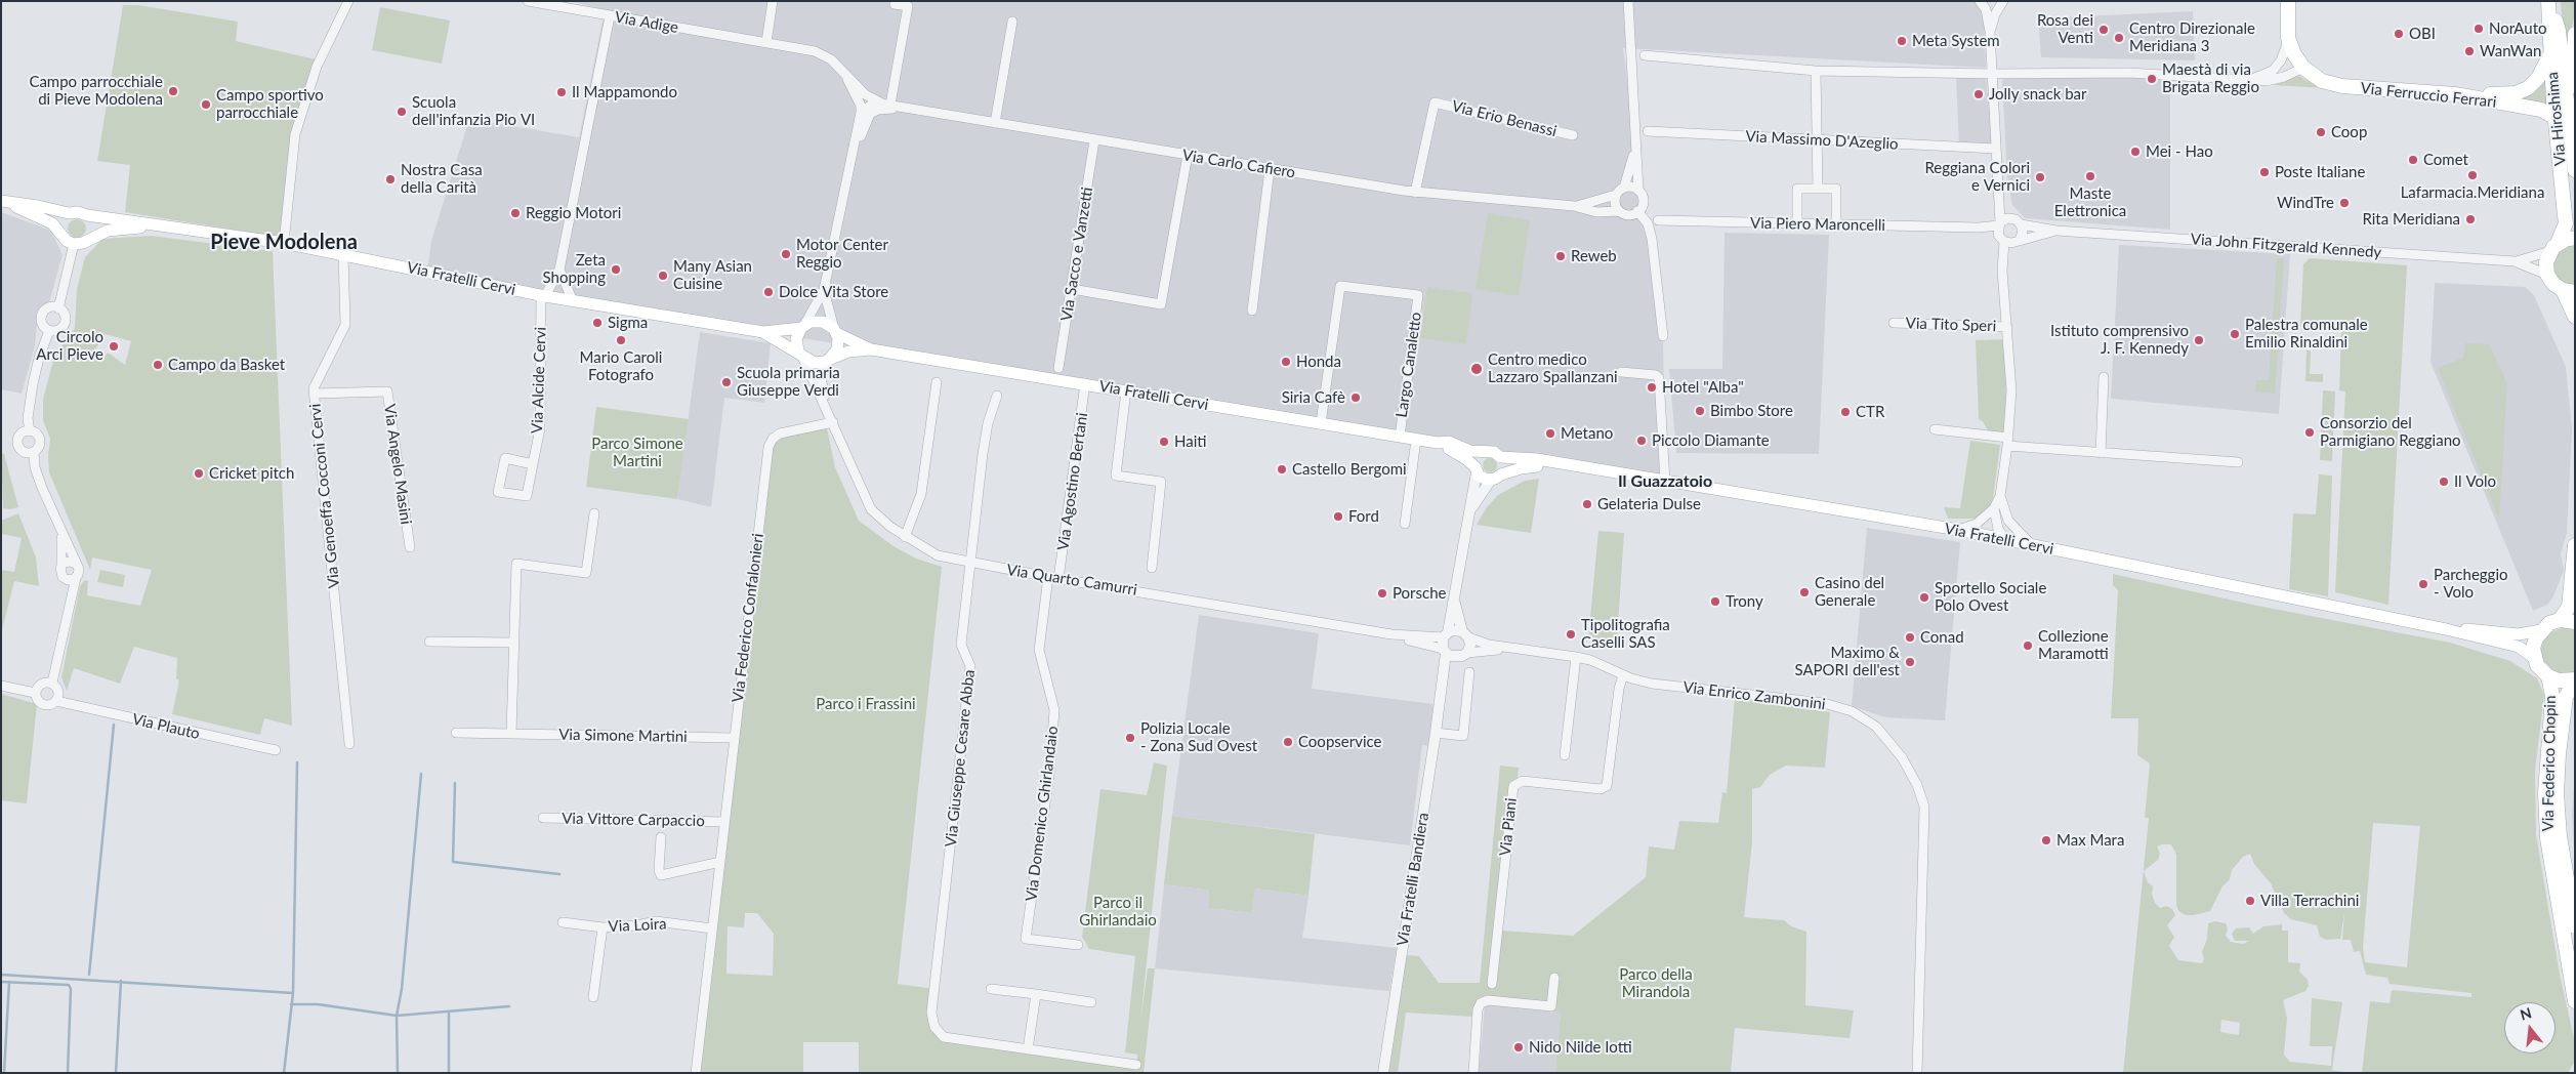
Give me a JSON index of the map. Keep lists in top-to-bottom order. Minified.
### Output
{"streets":{"main road":["Via Ferruccio Ferrari","Via Hiroshima","Via Fratelli Cervi","Via Federico Chopin"],"street":["Via Adige","Via Erio Benassi","Via Massimo D'Azeglio","Via Carlo Cafiero","Via Piero Maroncelli","Via John Fitzgerald Kennedy","Via Sacco e Vanzetti","Via Tito Speri","Largo Canaletto","Via Alcide Cervi","Via Angelo Masini","Via Agostino Bertani","Via Genoeffa Cocconi Cervi","Via Quarto Camurri","Via Federico Confalonieri","Via Enrico Zambonini","Via Plauto","Via Simone Martini","Via Giuseppe Cesare Abba","Via Domenico Ghirlandaio","Via Vittore Carpaccio","Via Piani","Via Fratelli Bandiera","Via Loira"]},"crossings":[["Via Adige","Via Carlo Cafiero"],["Via Ferruccio Ferrari","Via Hiroshima"],["Via Erio Benassi","Via Carlo Cafiero"],["Via Hiroshima","Via John Fitzgerald Kennedy"],["Via Carlo Cafiero","Via Sacco e Vanzetti"],["Via Carlo Cafiero","Via Fratelli Cervi"],["Via Carlo Cafiero","Via Quarto Camurri"],["Via Piero Maroncelli","Via John Fitzgerald Kennedy"],["Via Fratelli Cervi","Largo Canaletto"],["Via Fratelli Cervi","Via Alcide Cervi"],["Via Fratelli Cervi","Via Agostino Bertani"],["Via Fratelli Cervi","Via Genoeffa Cocconi Cervi"],["Via Fratelli Cervi","Via Quarto Camurri"],["Via Fratelli Cervi","Via Federico Chopin"],["Via Fratelli Cervi","Via Fratelli Bandiera"],["Via Angelo Masini","Via Genoeffa Cocconi Cervi"],["Via Agostino Bertani","Via Quarto Camurri"],["Via Quarto Camurri","Via Federico Confalonieri"],["Via Quarto Camurri","Via Giuseppe Cesare Abba"],["Via Quarto Camurri","Via Domenico Ghirlandaio"],["Via Quarto Camurri","Via Fratelli Bandiera"],["Via Federico Confalonieri","Via Simone Martini"],["Via Federico Confalonieri","Via Vittore Carpaccio"],["Via Federico Confalonieri","Via Loira"],["Via Enrico Zambonini","Via Piani"],["Via Enrico Zambonini","Via Fratelli Bandiera"]],"districts":["Pieve Modolena","Il Guazzatoio"],"parks":["Parco Simone Martini","Parco i Frassini","Parco il Ghirlandaio","Parco della Mirandola"],"places":["NorAuto","Rosa dei Venti","OBI","Centro Direzionale Meridiana 3","Meta System","WanWan","Maestà di via Brigata Reggio","Campo parrocchiale di Pieve Modolena","Il Mappamondo","Jolly snack bar","Campo sportivo parrocchiale","Scuola dell'infanzia Pio VI","Coop","Mei - Hao","Comet","Poste Italiane","Lafarmacia.Meridiana","Maste Elettronica","Reggiana Colori e Vernici","Nostra Casa della Carità","WindTre","Reggio Motori","Rita Meridiana","Motor Center Reggio","Reweb","Zeta Shopping","Many Asian Cuisine","Dolce Vita Store","Sigma","Palestra comunale Emilio Rinaldini","Mario Caroli Fotografo","Istituto comprensivo J. F. Kennedy","Circolo Arci Pieve","Honda","Campo da Basket","Centro medico Lazzaro Spallanzani","Scuola primaria Giuseppe Verdi","Hotel \"Alba\"","Siria Cafè","Bimbo Store","CTR","Consorzio del Parmigiano Reggiano","Metano","Piccolo Diamante","Haiti","Castello Bergomi","Cricket pitch","Il Volo","Gelateria Dulse","Ford","Parcheggio - Volo","Casino del Generale","Porsche","Sportello Sociale Polo Ovest","Trony","Tipolitografia Caselli SAS","Conad","Collezione Maramotti","Maximo & SAPORI dell'est","Polizia Locale - Zona Sud Ovest","Coopservice","Max Mara","Villa Terrachini","Nido Nilde Iotti"],"north":"top"}
